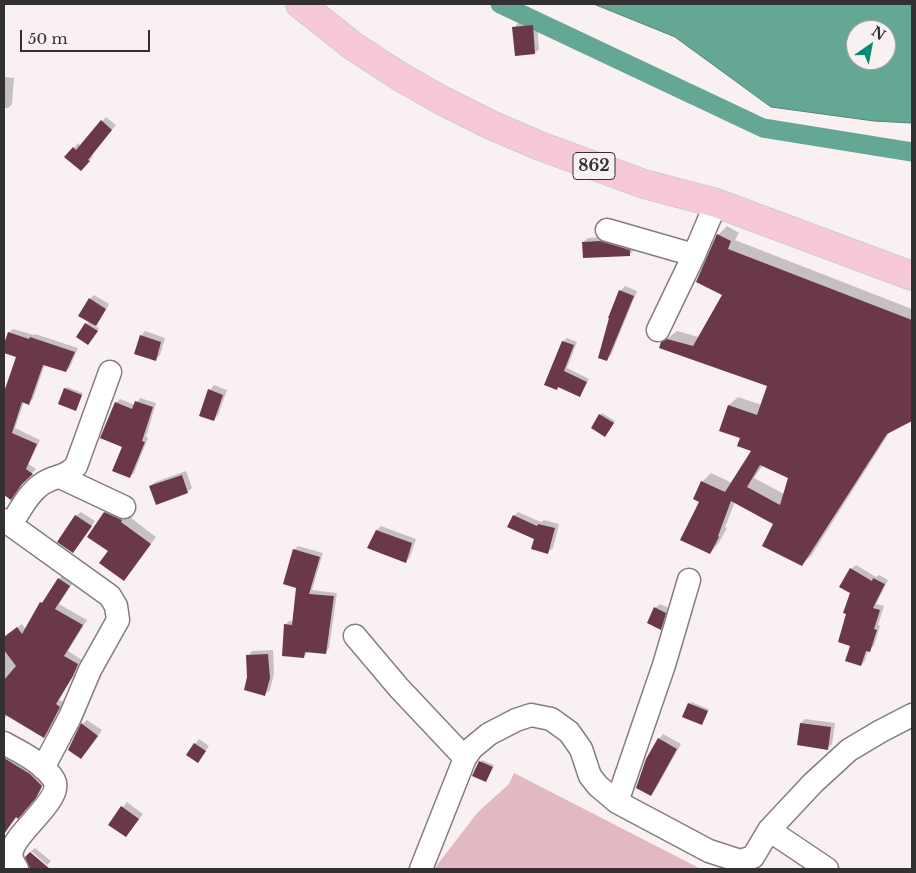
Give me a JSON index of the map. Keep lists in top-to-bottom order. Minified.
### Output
{"streets":{"main road":["862"]},"scale_bar":"50 m","north":"top right"}
